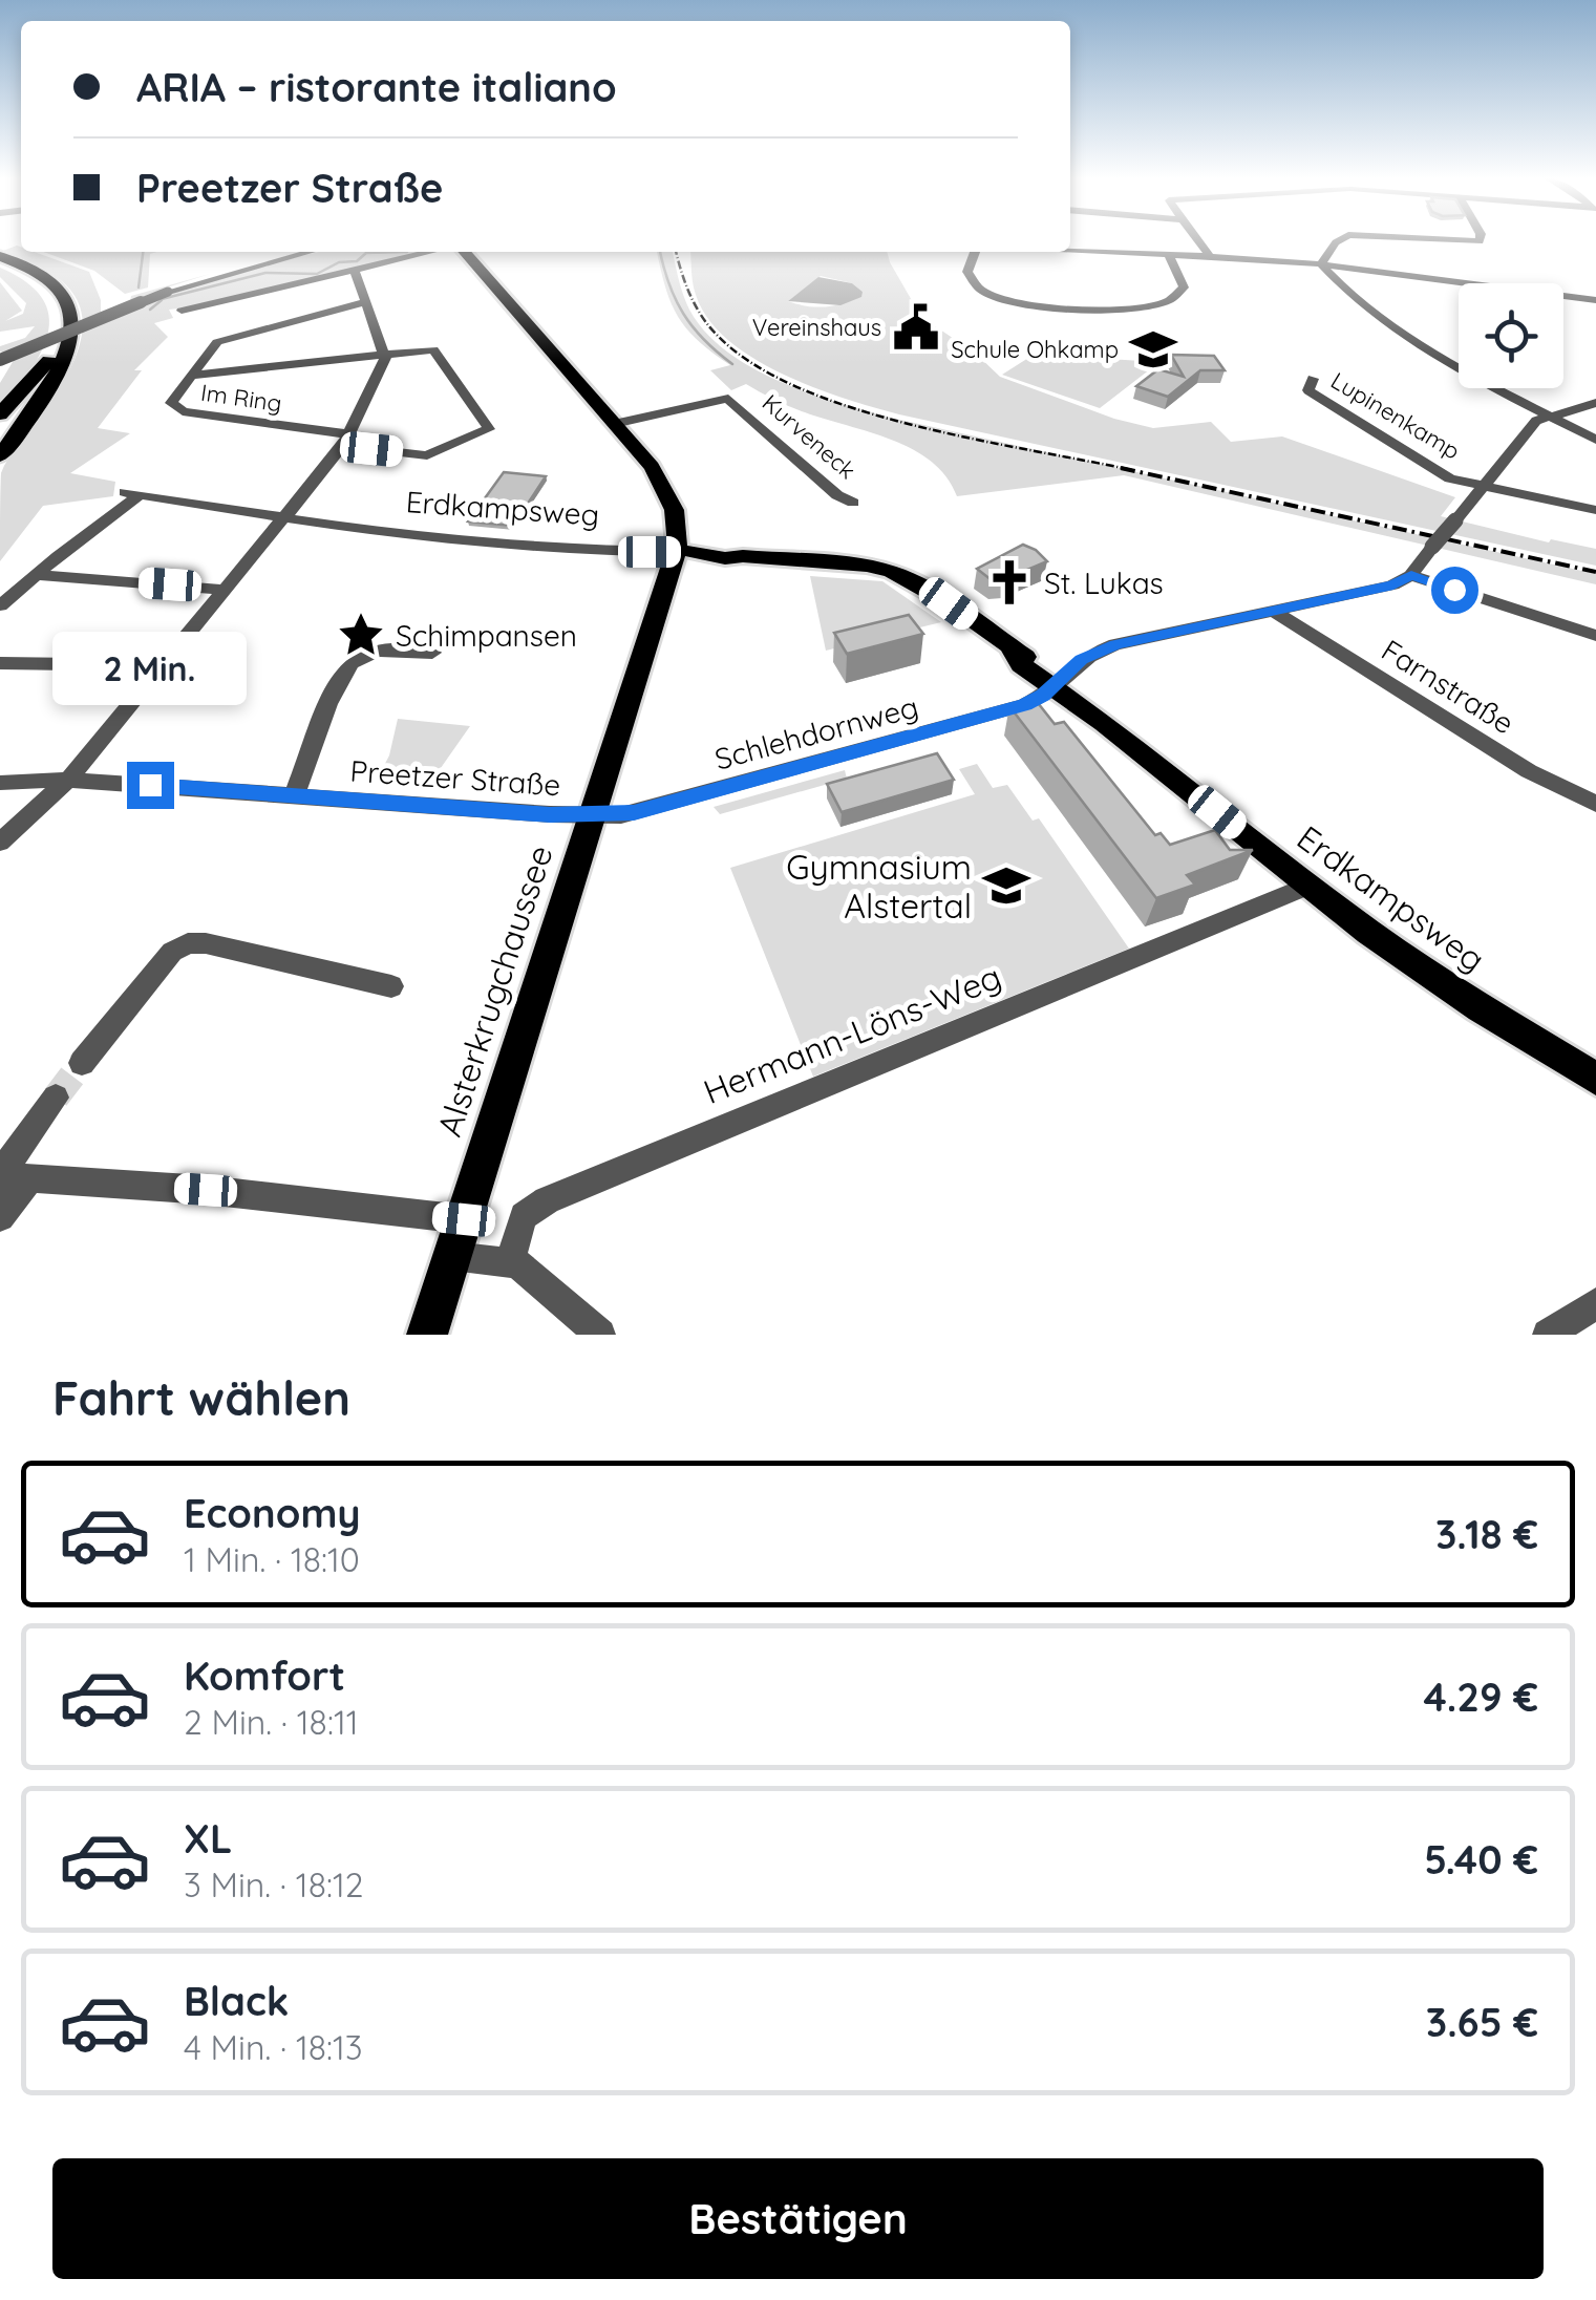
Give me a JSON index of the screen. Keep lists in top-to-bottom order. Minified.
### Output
{"streets":{"main road":["Erdkampsweg","Alsterkrugchaussee"],"street":["Im Ring","Lupinenkamp","Kurveneck","Farnstraße","Schlehdornweg","Preetzer Straße","Hermann-Löns-Weg"]},"crossings":[["Erdkampsweg","Schlehdornweg"],["Erdkampsweg","Alsterkrugchaussee"],["Erdkampsweg","Hermann-Löns-Weg"],["Farnstraße","Schlehdornweg"],["Schlehdornweg","Preetzer Straße"],["Schlehdornweg","Alsterkrugchaussee"],["Preetzer Straße","Alsterkrugchaussee"]],"places":{"public building":["Vereinshaus"],"school or university":["Schule Ohkamp","Gymnasium Alstertal"],"church":["St. Lukas"],"place":["Schimpansen"]},"page":{"banner":["ARIA – ristorante italiano","Preetzer Straße"],"bubble":"2 Min.","heading":"Fahrt wählen","list":[{"name":"Economy","note":"1 Min. · 18:10","value":"3.18 €"},{"name":"Komfort","note":"2 Min. · 18:11","value":"4.29 €"},{"name":"XL","note":"3 Min. · 18:12","value":"5.40 €"},{"name":"Black","note":"4 Min. · 18:13","value":"3.65 €"}],"buttons":"Bestätigen"}}
